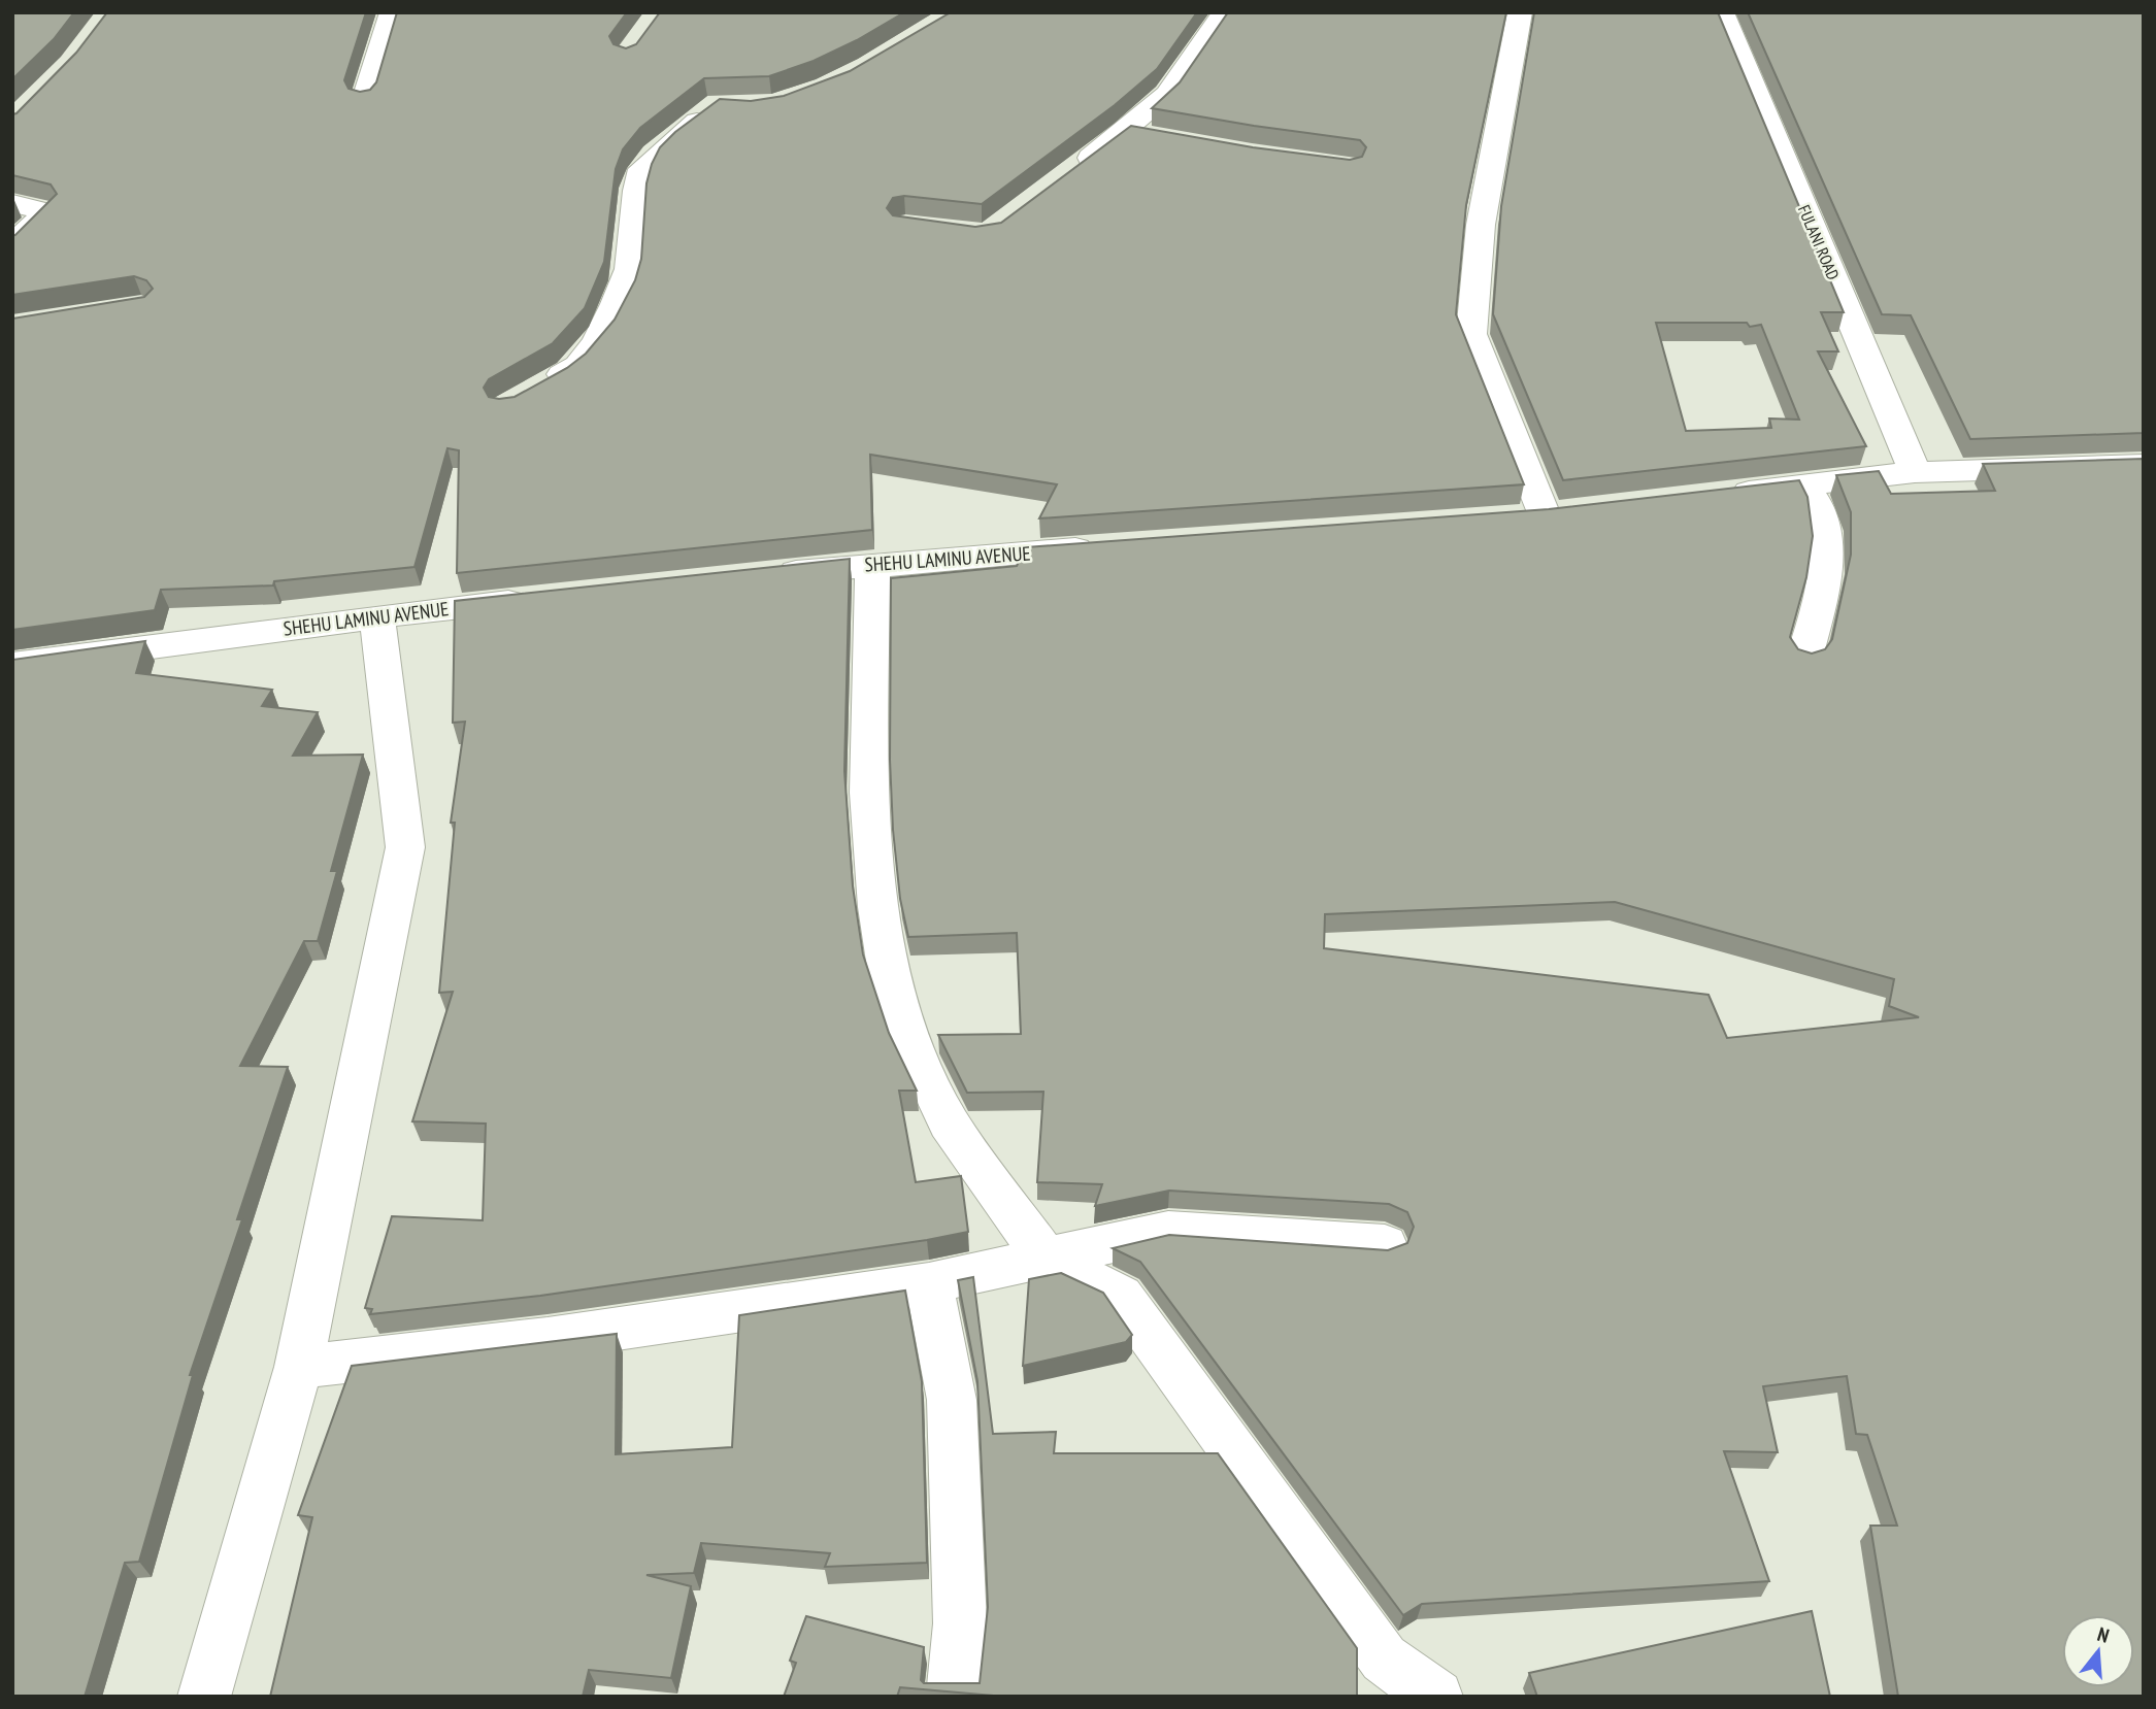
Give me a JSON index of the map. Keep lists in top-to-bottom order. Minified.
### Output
{"streets":{"street":["FULANI ROAD","SHEHU LAMINU AVENUE"]},"north":"top"}
